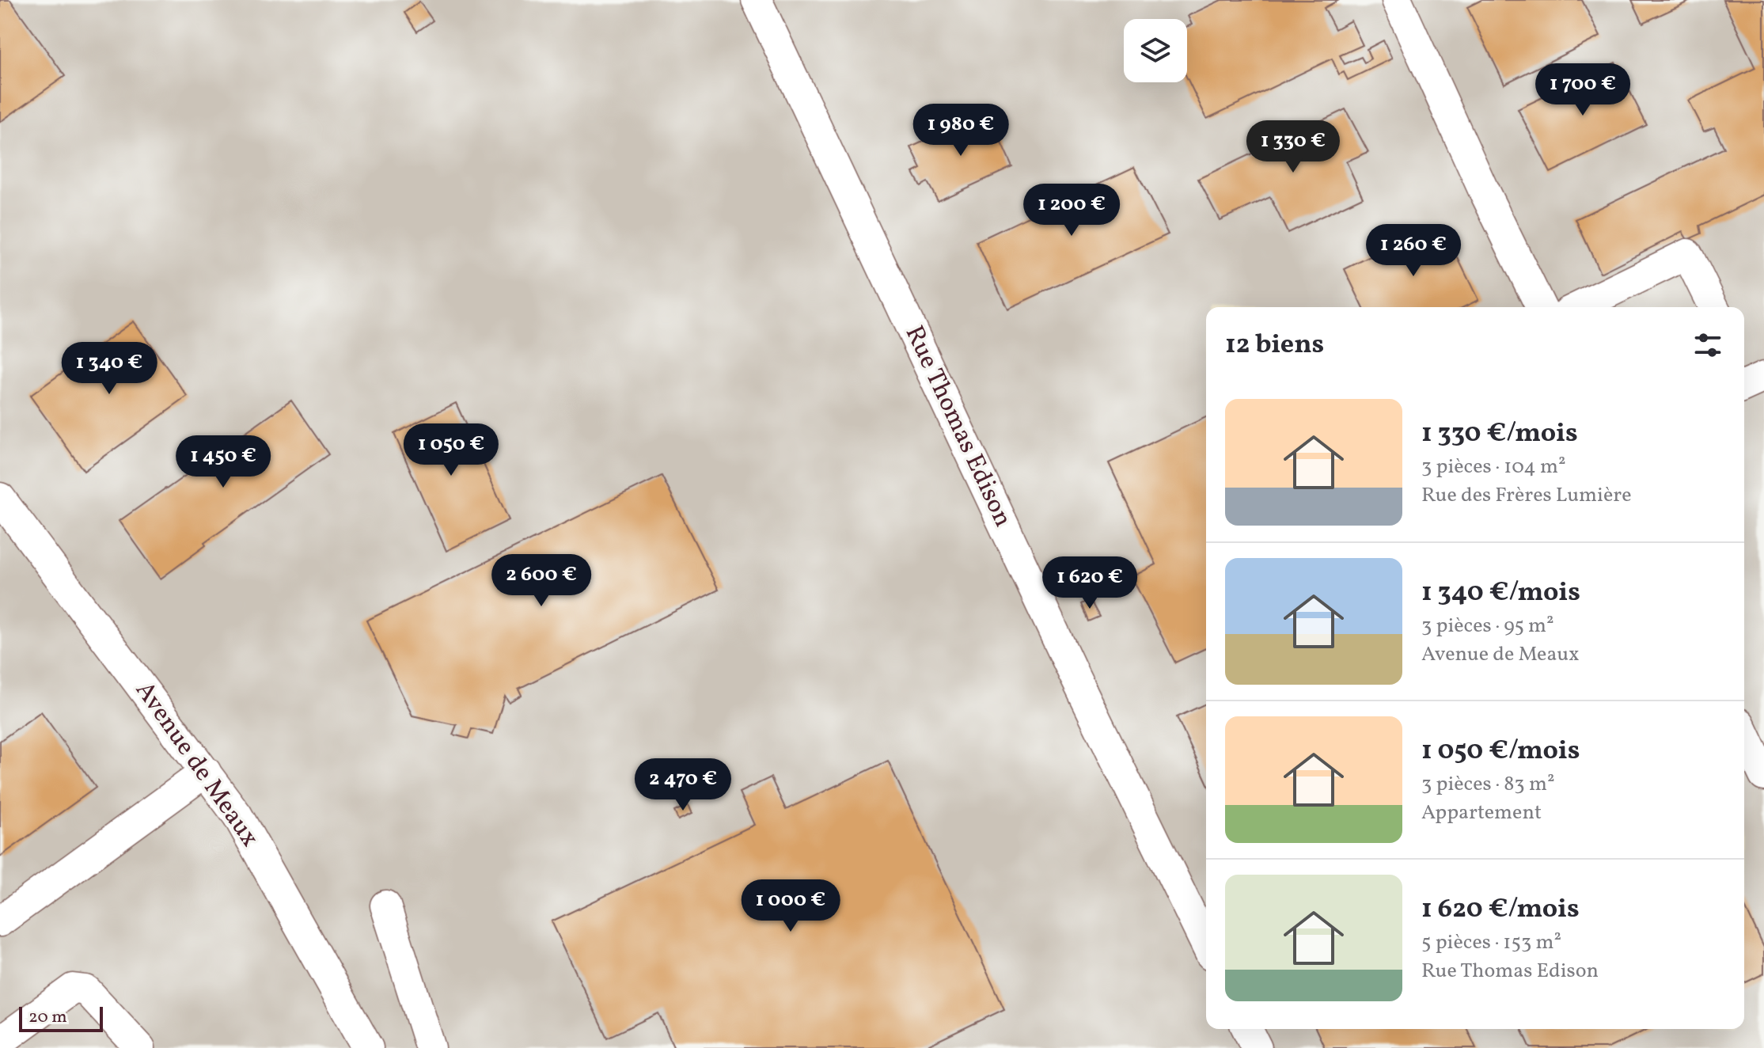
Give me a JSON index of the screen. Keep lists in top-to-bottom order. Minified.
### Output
{"streets":{"street":["Rue Thomas Edison","Avenue de Meaux"]},"scale_bar":"20 m","page":{"price":["1 700 €","1 980 €","1 330 €","1 200 €","1 260 €","1 340 €","1 050 €","1 450 €","2 600 €","1 620 €","2 470 €","1 000 €"],"heading":"12 biens","list":[{"name":"1 330 €/mois","note":"3 pièces · 104 m² · Rue des Frères Lumière"},{"name":"1 340 €/mois","note":"3 pièces · 95 m² · Avenue de Meaux"},{"name":"1 050 €/mois","note":"3 pièces · 83 m² · Appartement"},{"name":"1 620 €/mois","note":"5 pièces · 153 m² · Rue Thomas Edison"}],"scale":"20 m"}}
